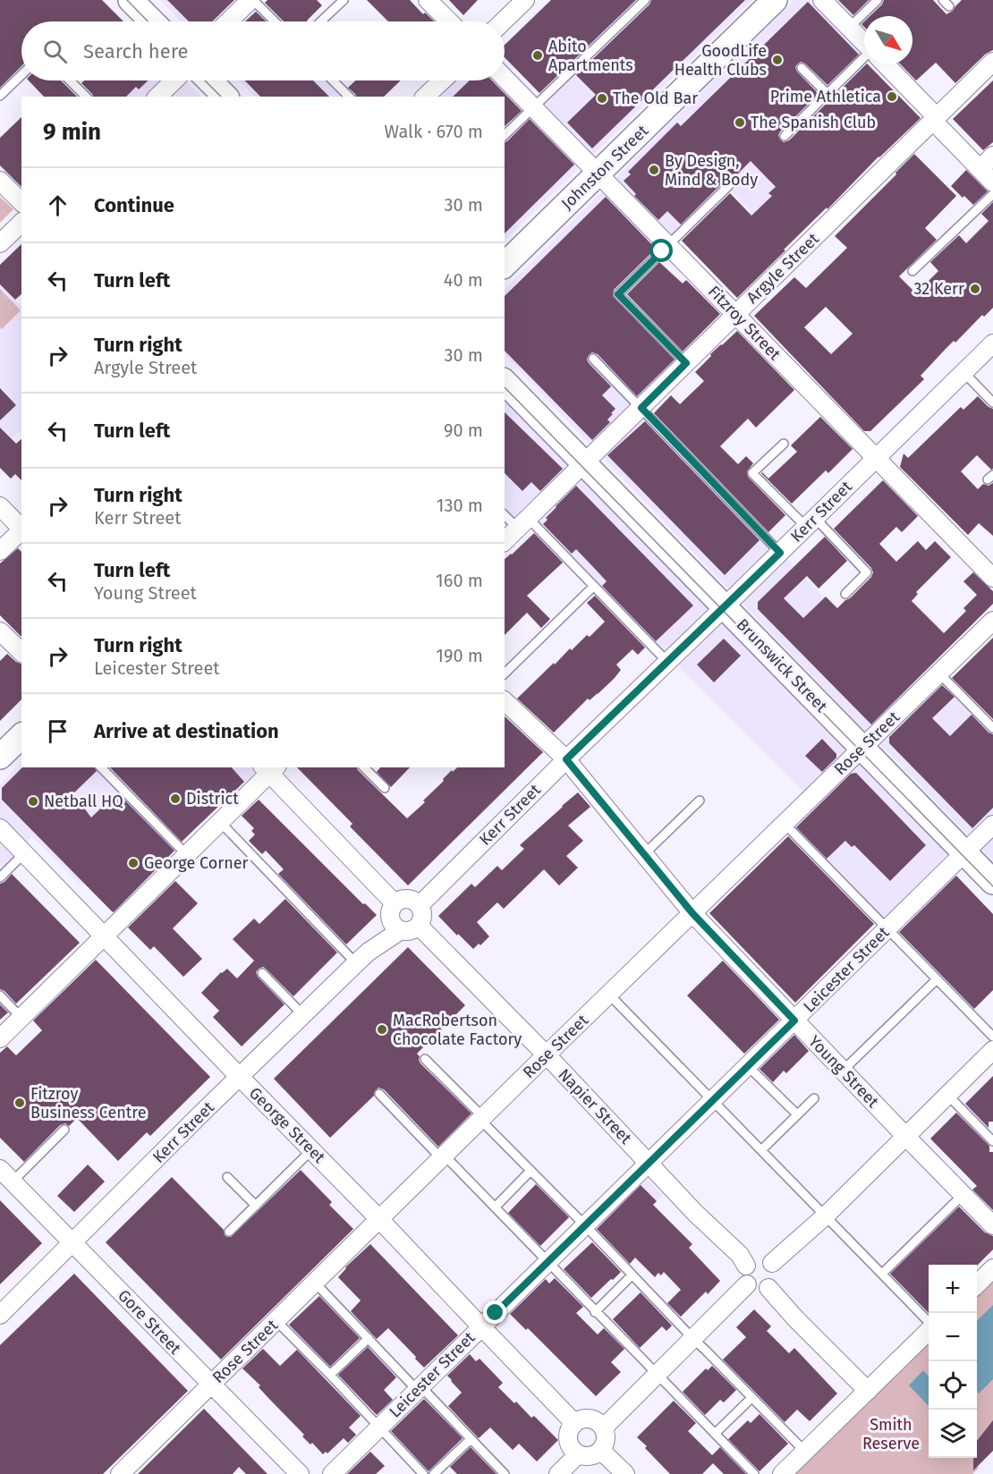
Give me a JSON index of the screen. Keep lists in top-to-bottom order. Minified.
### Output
{"streets":{"street":["Johnston Street","Argyle Street","Fitzroy Street","Kerr Street","Brunswick Street","Rose Street","Leicester Street","Young Street","Napier Street","George Street","Gore Street"]},"crossings":[["Johnston Street","Fitzroy Street"],["Argyle Street","Fitzroy Street"],["Argyle Street","Brunswick Street"],["Fitzroy Street","Kerr Street"],["Kerr Street","Brunswick Street"],["Kerr Street","Young Street"],["Kerr Street","Napier Street"],["Kerr Street","George Street"],["Kerr Street","Gore Street"],["Brunswick Street","Rose Street"],["Brunswick Street","Leicester Street"],["Rose Street","Young Street"],["Rose Street","Napier Street"],["Rose Street","George Street"],["Rose Street","Gore Street"],["Leicester Street","Young Street"],["Leicester Street","Napier Street"],["Leicester Street","George Street"]],"parks":["Smith Reserve"],"places":["Abito Apartments","GoodLife Health Clubs","Prime Athletica","The Old Bar","The Spanish Club","By Design, Mind & Body","32 Kerr","District","Netball HQ","George Corner","MacRobertson Chocolate Factory","Fitzroy Business Centre"],"north":"bottom right","page":{"search":"Search here","heading":["9 min","Walk · 670 m"],"list":[["Continue","30 m"],["Turn left","40 m"],["Turn right","Argyle Street","30 m"],["Turn left","90 m"],["Turn right","Kerr Street","130 m"],["Turn left","Young Street","160 m"],["Turn right","Leicester Street","190 m"],"Arrive at destination"],"map_buttons":["+","−"]}}
